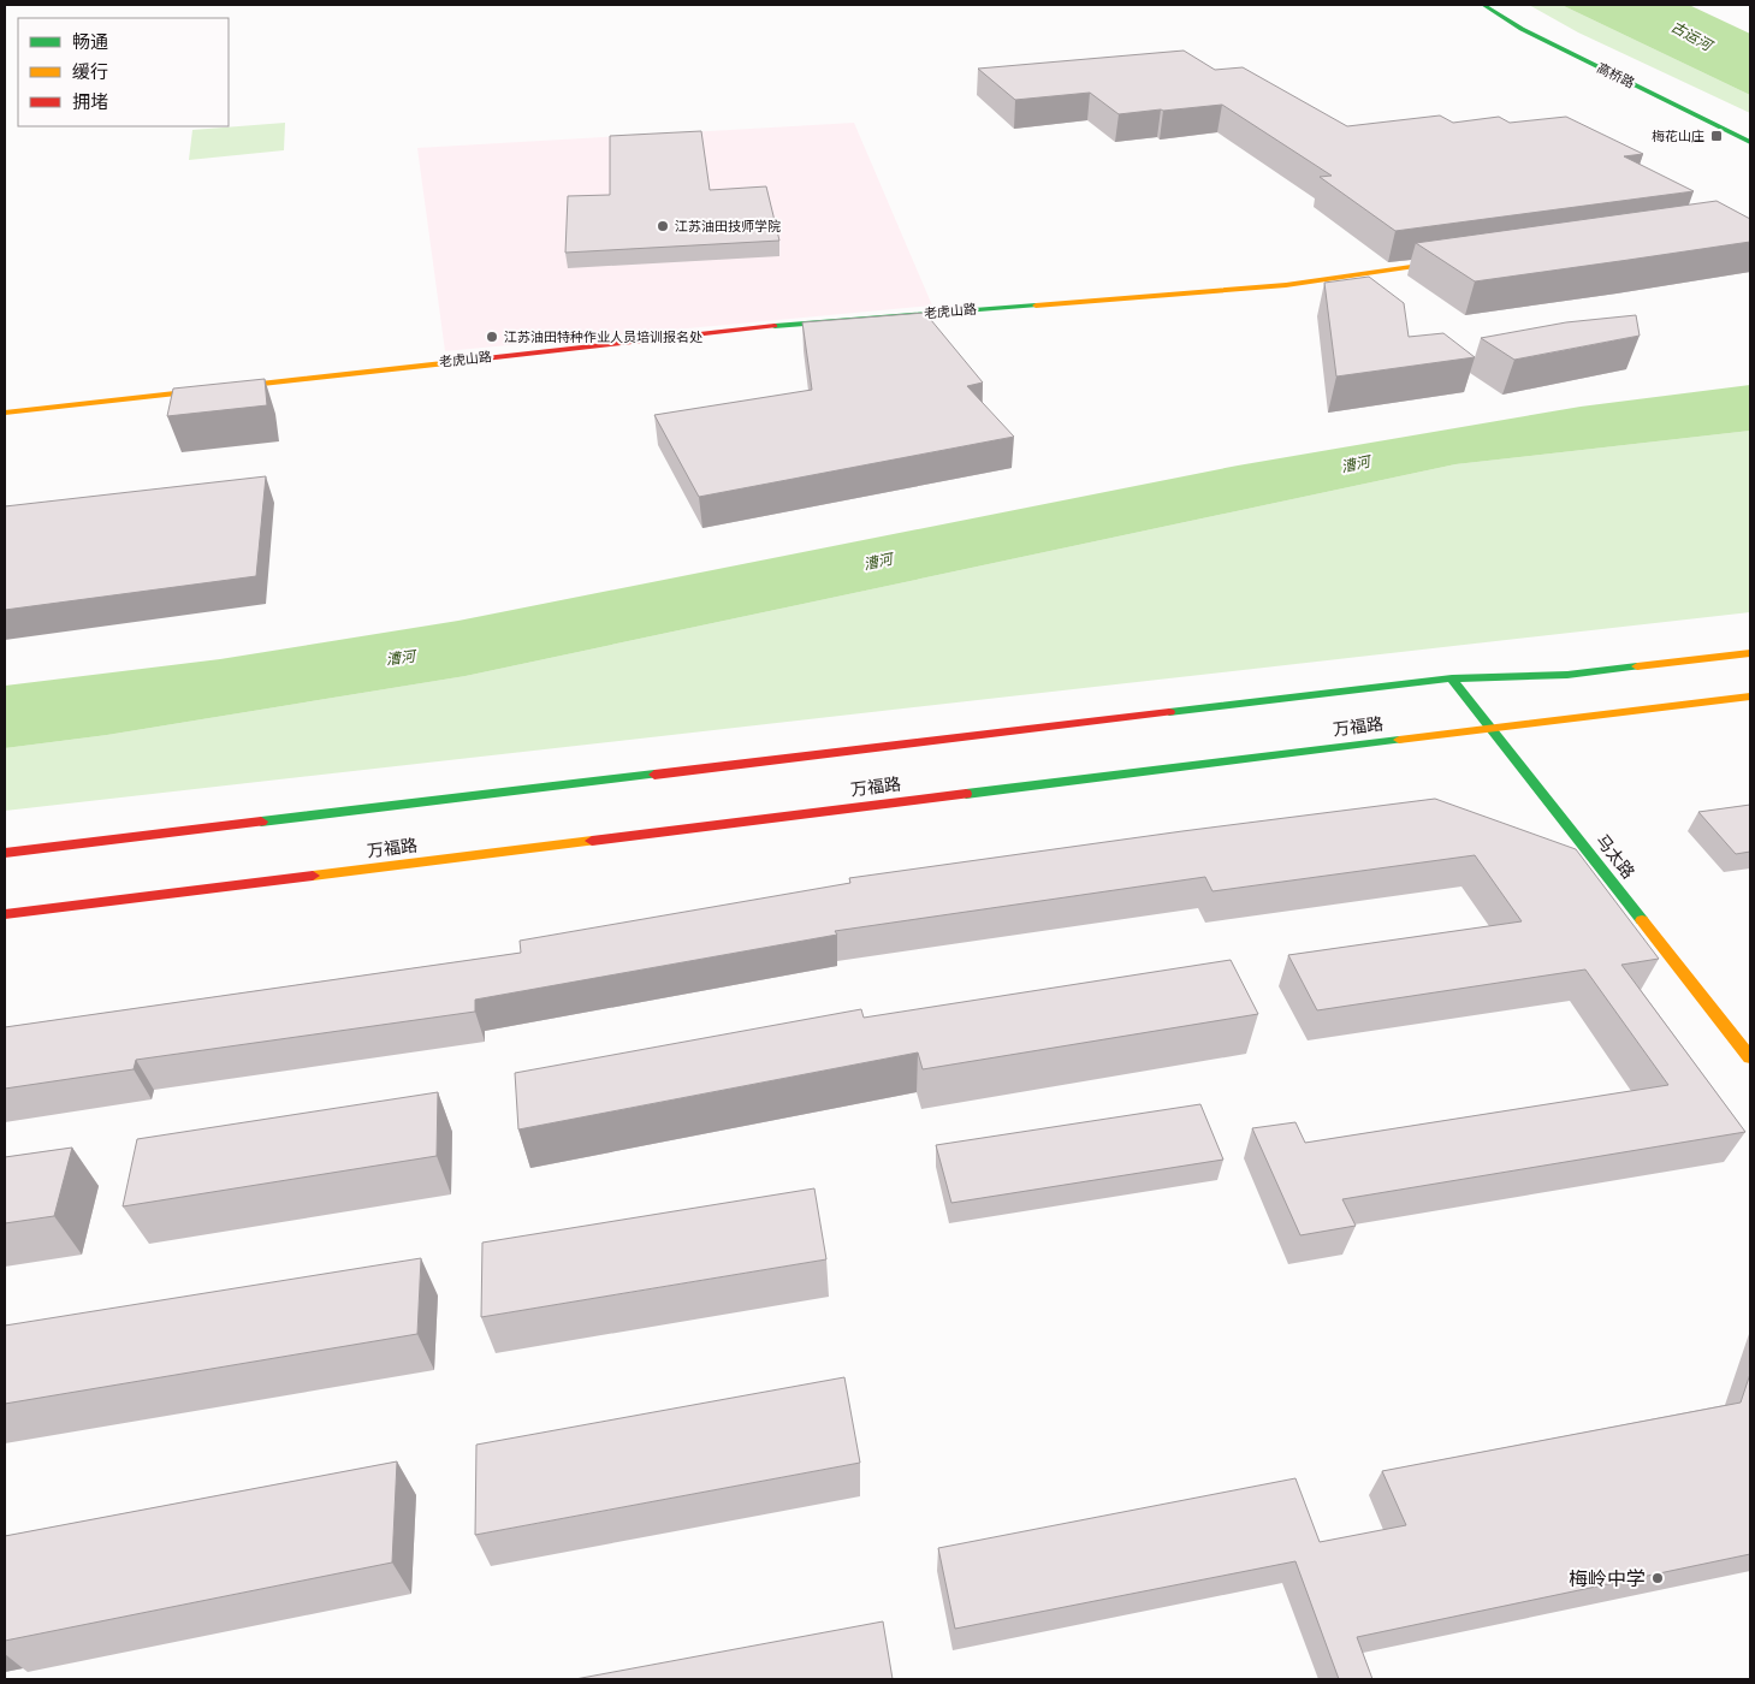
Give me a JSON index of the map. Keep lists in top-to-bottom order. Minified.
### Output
{"streets":{"main road":["高桥路","老虎山路","万福路","马太路"]},"crossings":[["万福路","马太路"]],"water":["古运河","漕河"],"places":{"transit":["梅花山庄"],"other":["江苏油田技师学院","江苏油田特种作业人员培训报名处","梅岭中学"]},"legend":["畅通","缓行","拥堵"]}
